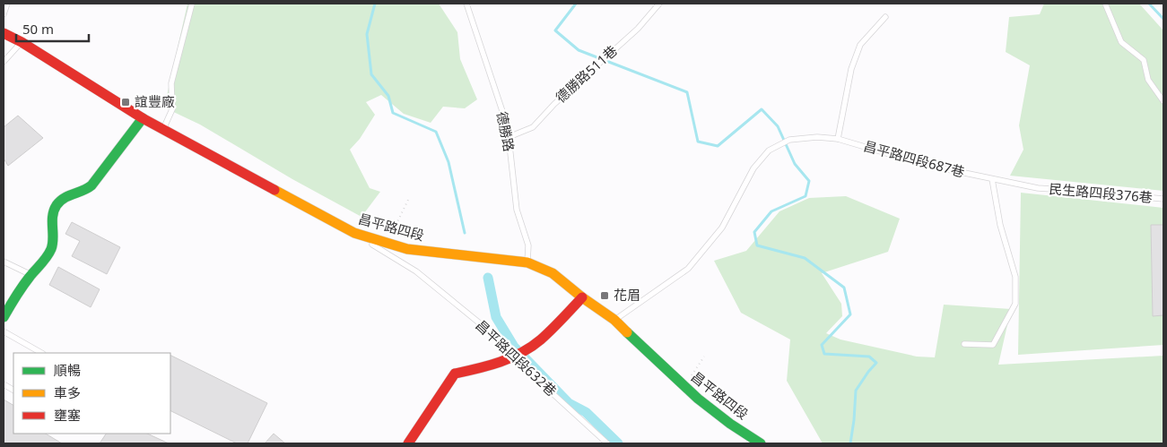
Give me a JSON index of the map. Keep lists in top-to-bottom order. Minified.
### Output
{"streets":{"street":["昌平路四段"],"lane":["德勝路511巷","德勝路","昌平路四段687巷","民生路四段376巷","昌平路四段632巷"]},"crossings":[["德勝路511巷","德勝路"],["德勝路","昌平路四段"],["昌平路四段687巷","民生路四段376巷"],["昌平路四段687巷","昌平路四段"],["昌平路四段","昌平路四段632巷"]],"places":{"transit":["誼豐廠","花眉"]},"legend":["順暢","車多","壅塞"],"scale_bar":"50 m"}
